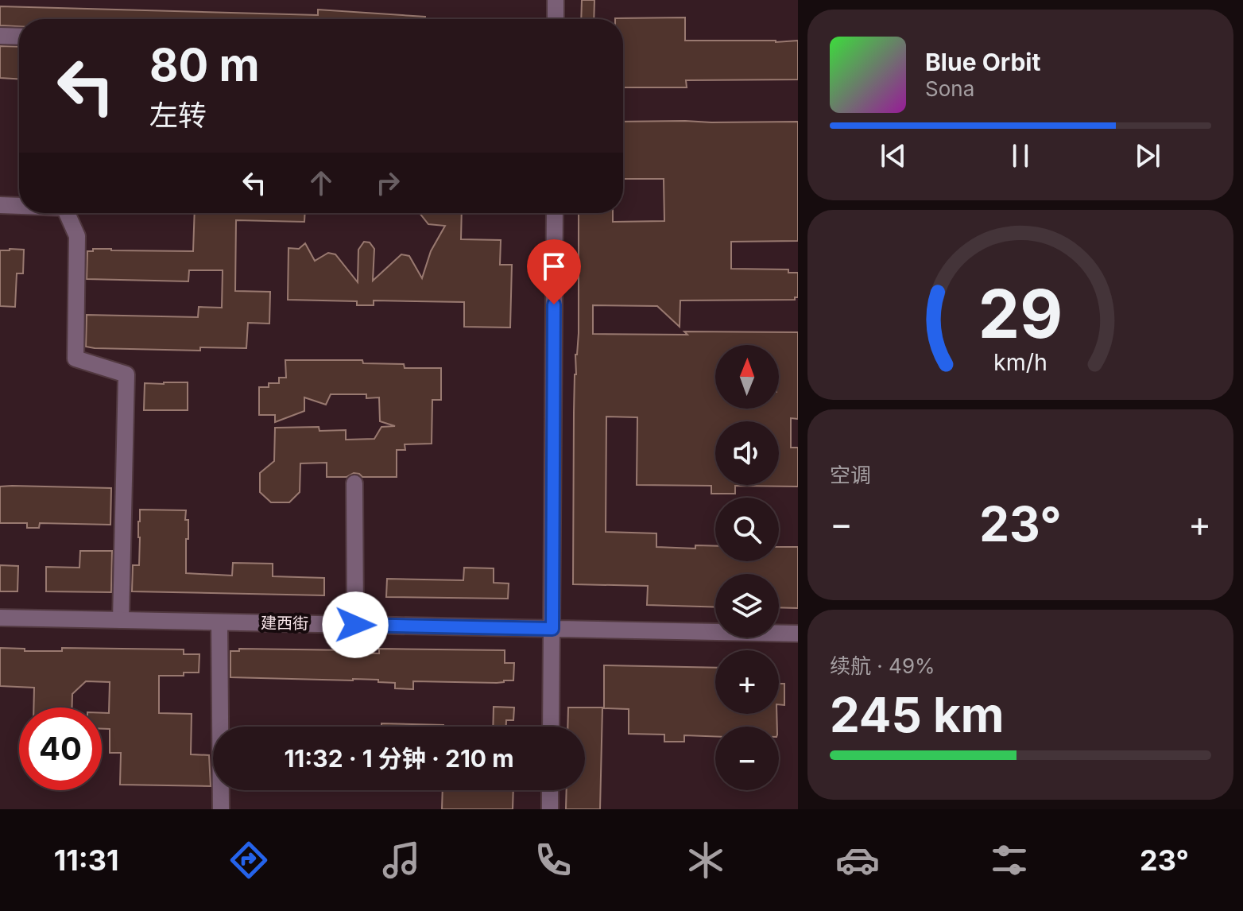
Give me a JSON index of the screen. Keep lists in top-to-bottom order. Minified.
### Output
{"streets":{"street":["建西街"]},"north":"top","page":{"turn":["80 m","左转"],"song":["Blue Orbit","Sona"],"map_buttons":["+","−"],"tile":["空调",["续航 · 49%","245 km"]],"heat":["−","23°","+"],"limit":"40","trip":"11:32 · 1 分钟 · 210 m","tabs":["11:31","23°"],"gauge":["29","km/h"]}}
